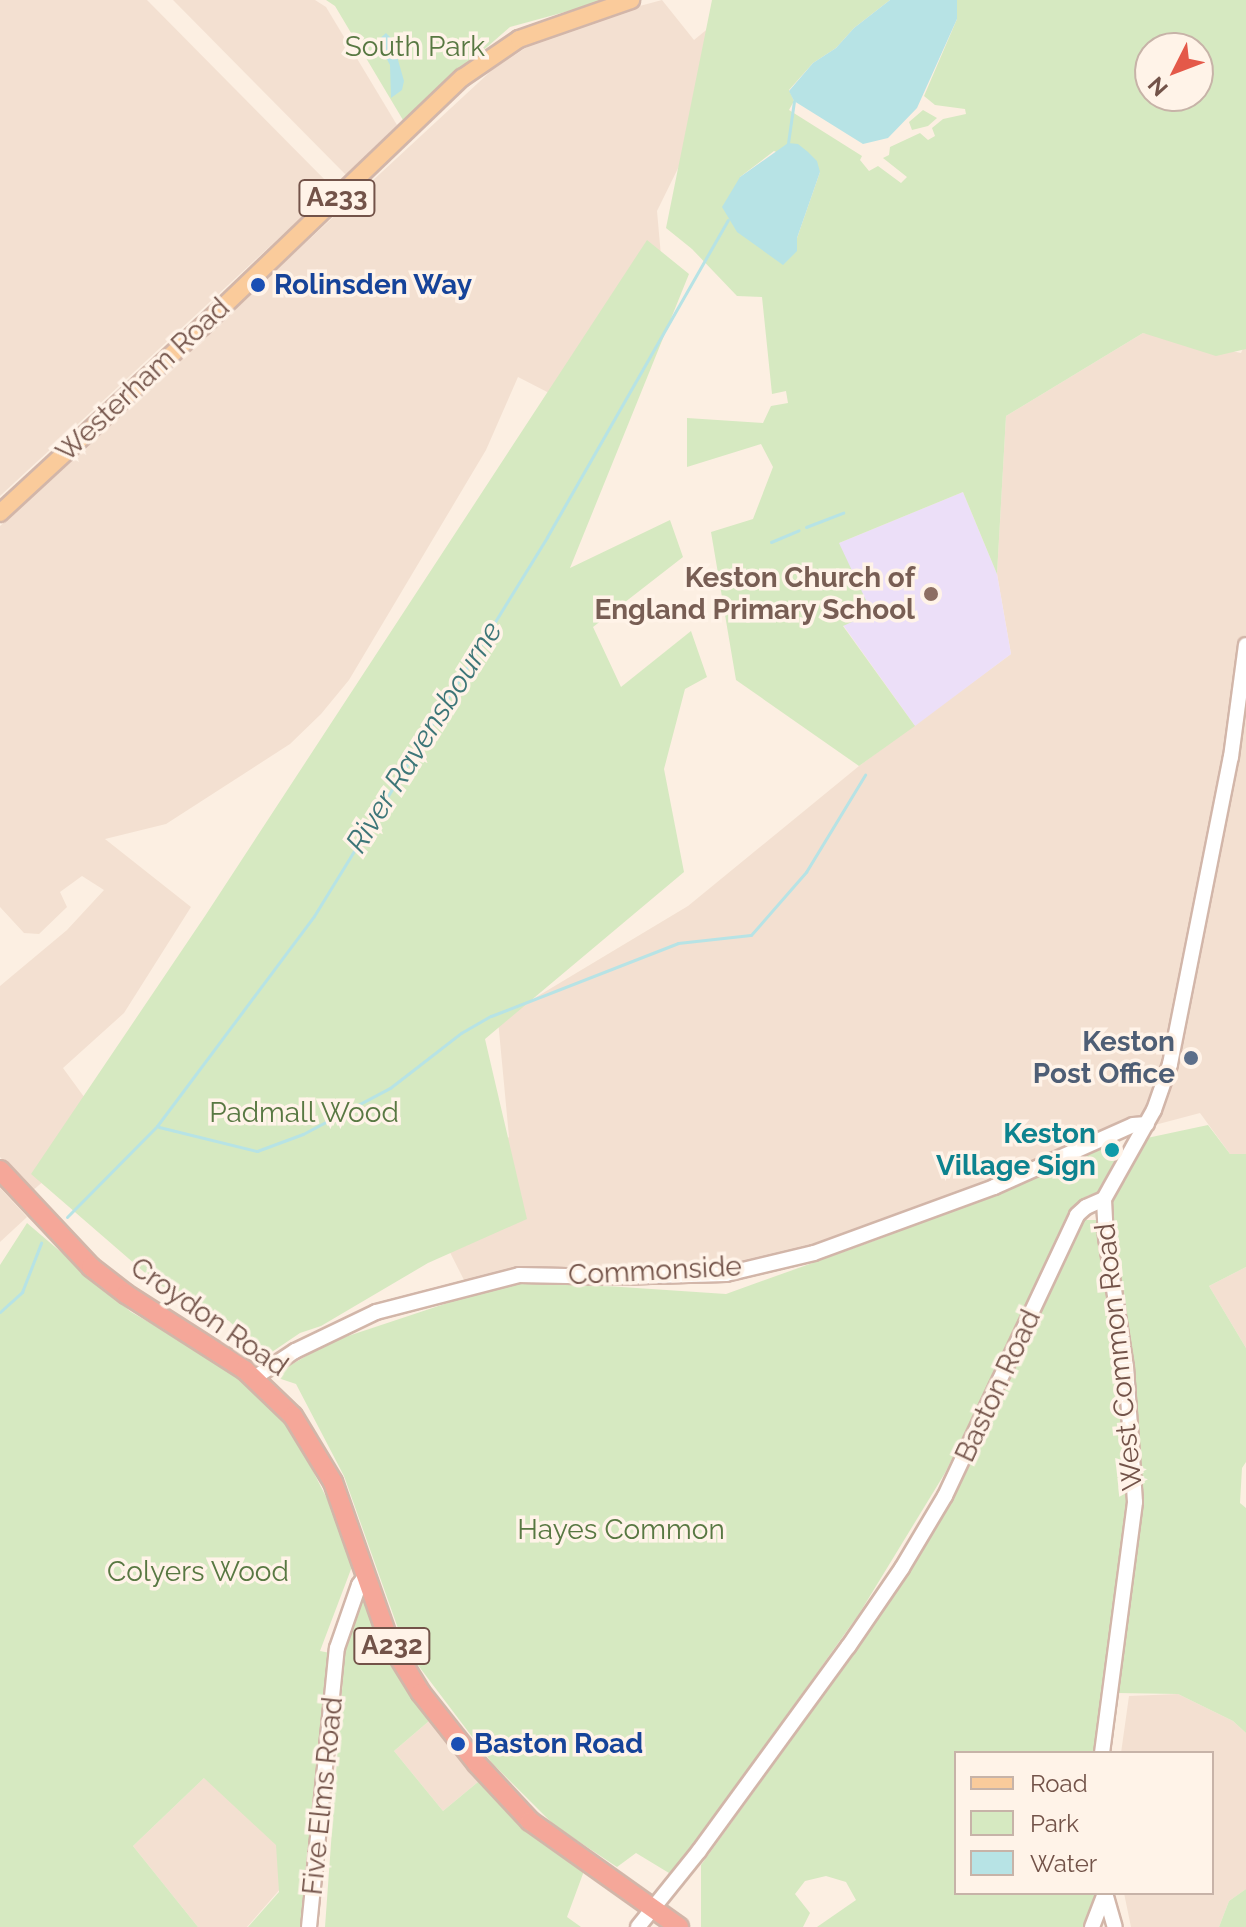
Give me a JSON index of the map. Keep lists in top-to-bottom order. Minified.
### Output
{"streets":{"highway":["Croydon Road","A232"],"main road":["A233","Westerham Road"],"street":["Commonside","West Common Road","Baston Road","Five Elms Road"]},"crossings":[["Commonside","Croydon Road"],["Croydon Road","Baston Road"],["Croydon Road","Five Elms Road"],["West Common Road","Baston Road"]],"water":["River Ravensbourne"],"parks":["South Park","Padmall Wood","Hayes Common","Colyers Wood"],"places":["Rolinsden Way","Keston Church of England Primary School","Keston Post Office","Keston Village Sign","Baston Road"],"legend":["Road","Park","Water"],"north":"bottom left"}
